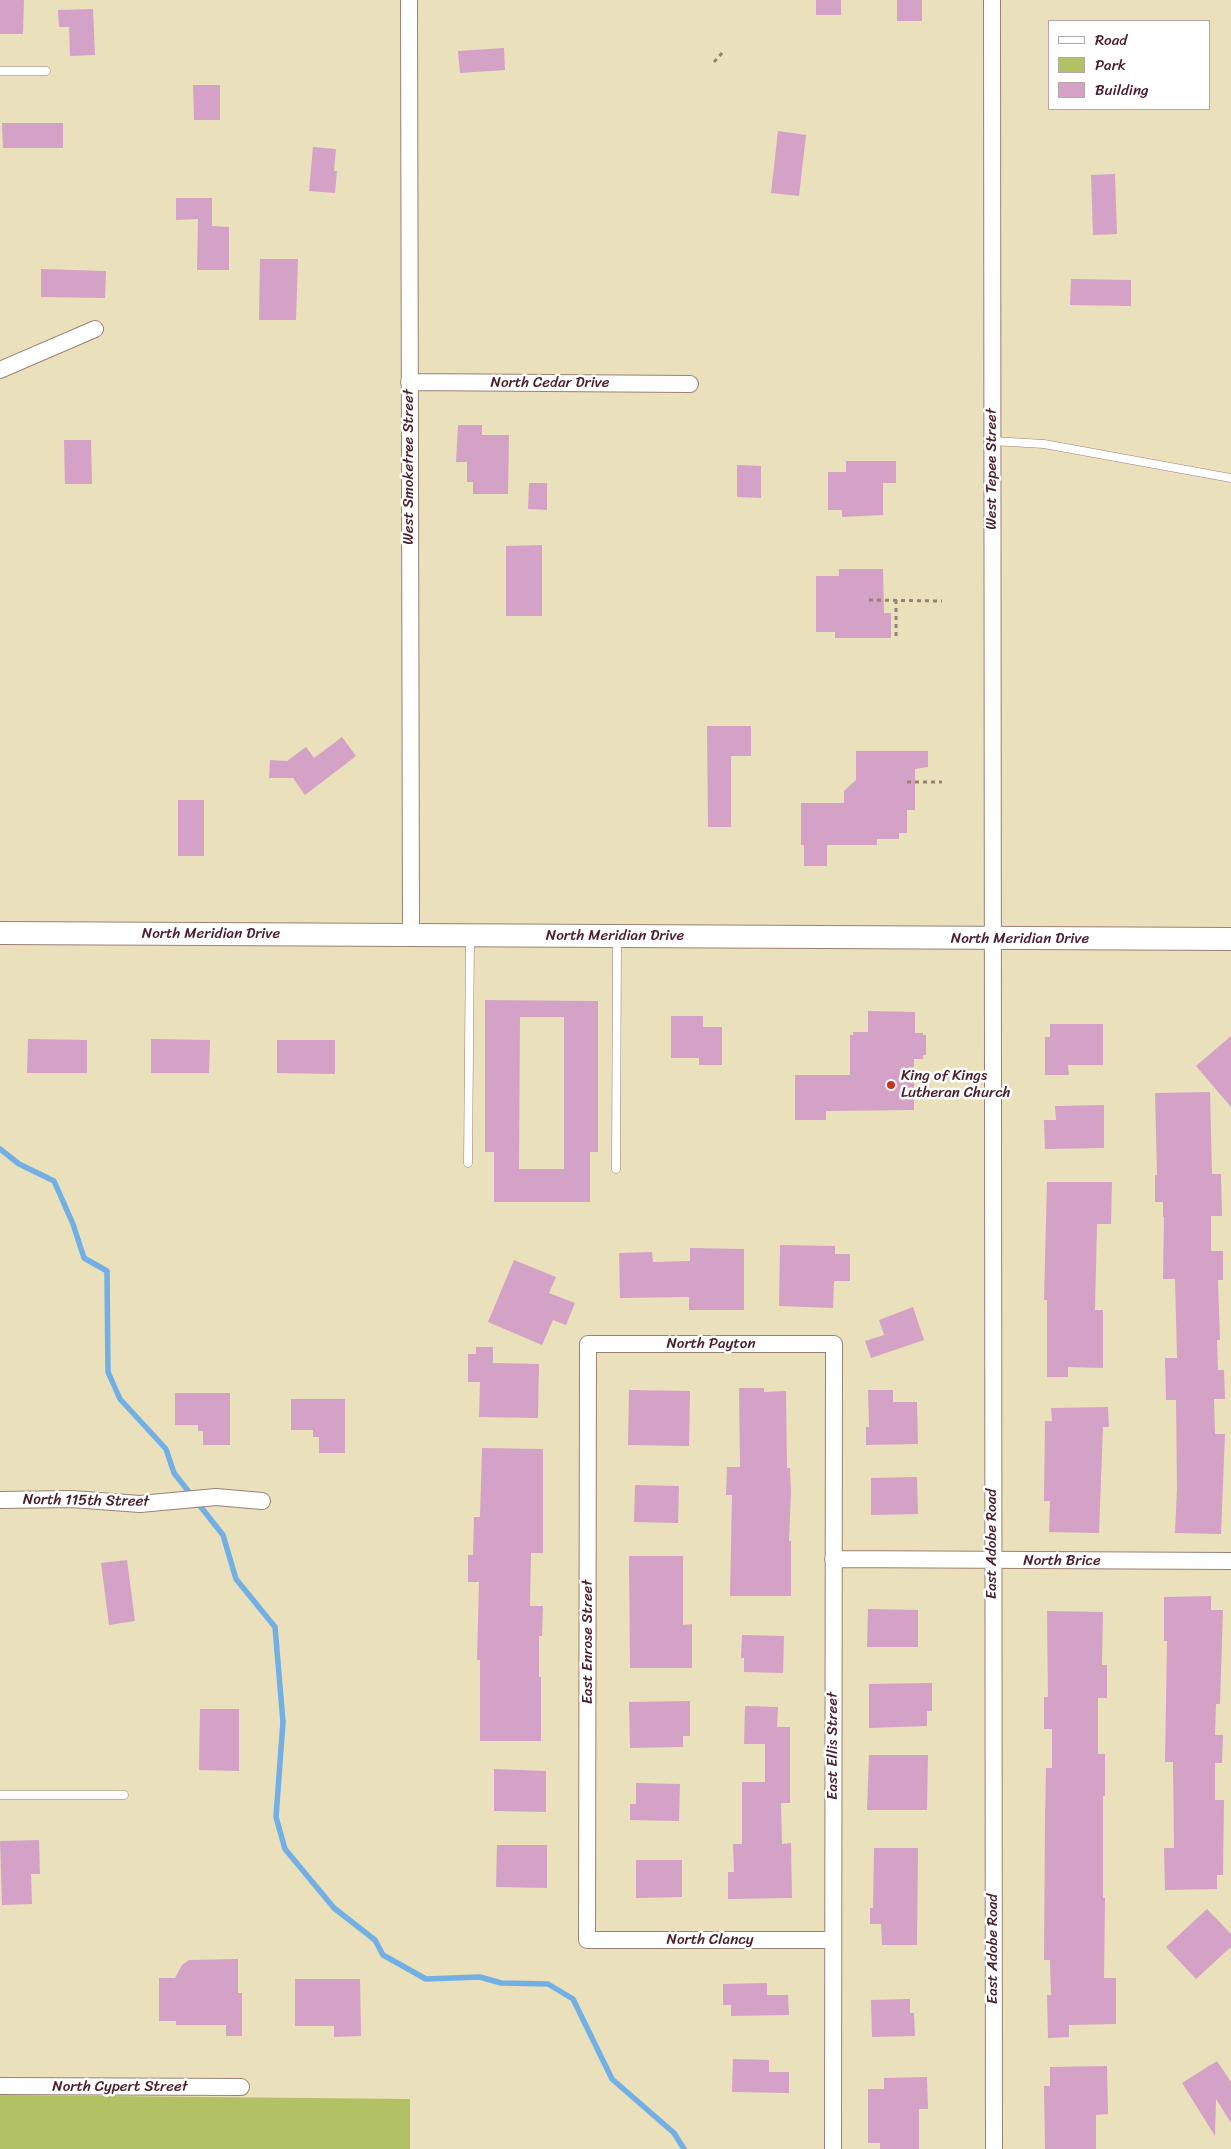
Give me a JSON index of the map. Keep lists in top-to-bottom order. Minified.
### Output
{"streets":{"street":["North Cedar Drive","West Smoketree Street","West Tepee Street","North Meridian Drive","North Payton","North 115th Street","East Adobe Road","North Brice","East Enrose Street","East Ellis Street","North Clancy","North Cypert Street"]},"crossings":[["North Cedar Drive","West Smoketree Street"],["West Smoketree Street","North Meridian Drive"],["West Tepee Street","North Meridian Drive"],["West Tepee Street","East Adobe Road"],["North Meridian Drive","East Adobe Road"],["North Payton","East Enrose Street"],["North Payton","East Ellis Street"],["East Adobe Road","North Brice"],["North Brice","East Ellis Street"],["East Enrose Street","North Clancy"],["East Ellis Street","North Clancy"]],"places":["King of Kings Lutheran Church"],"legend":["Road","Park","Building"]}
